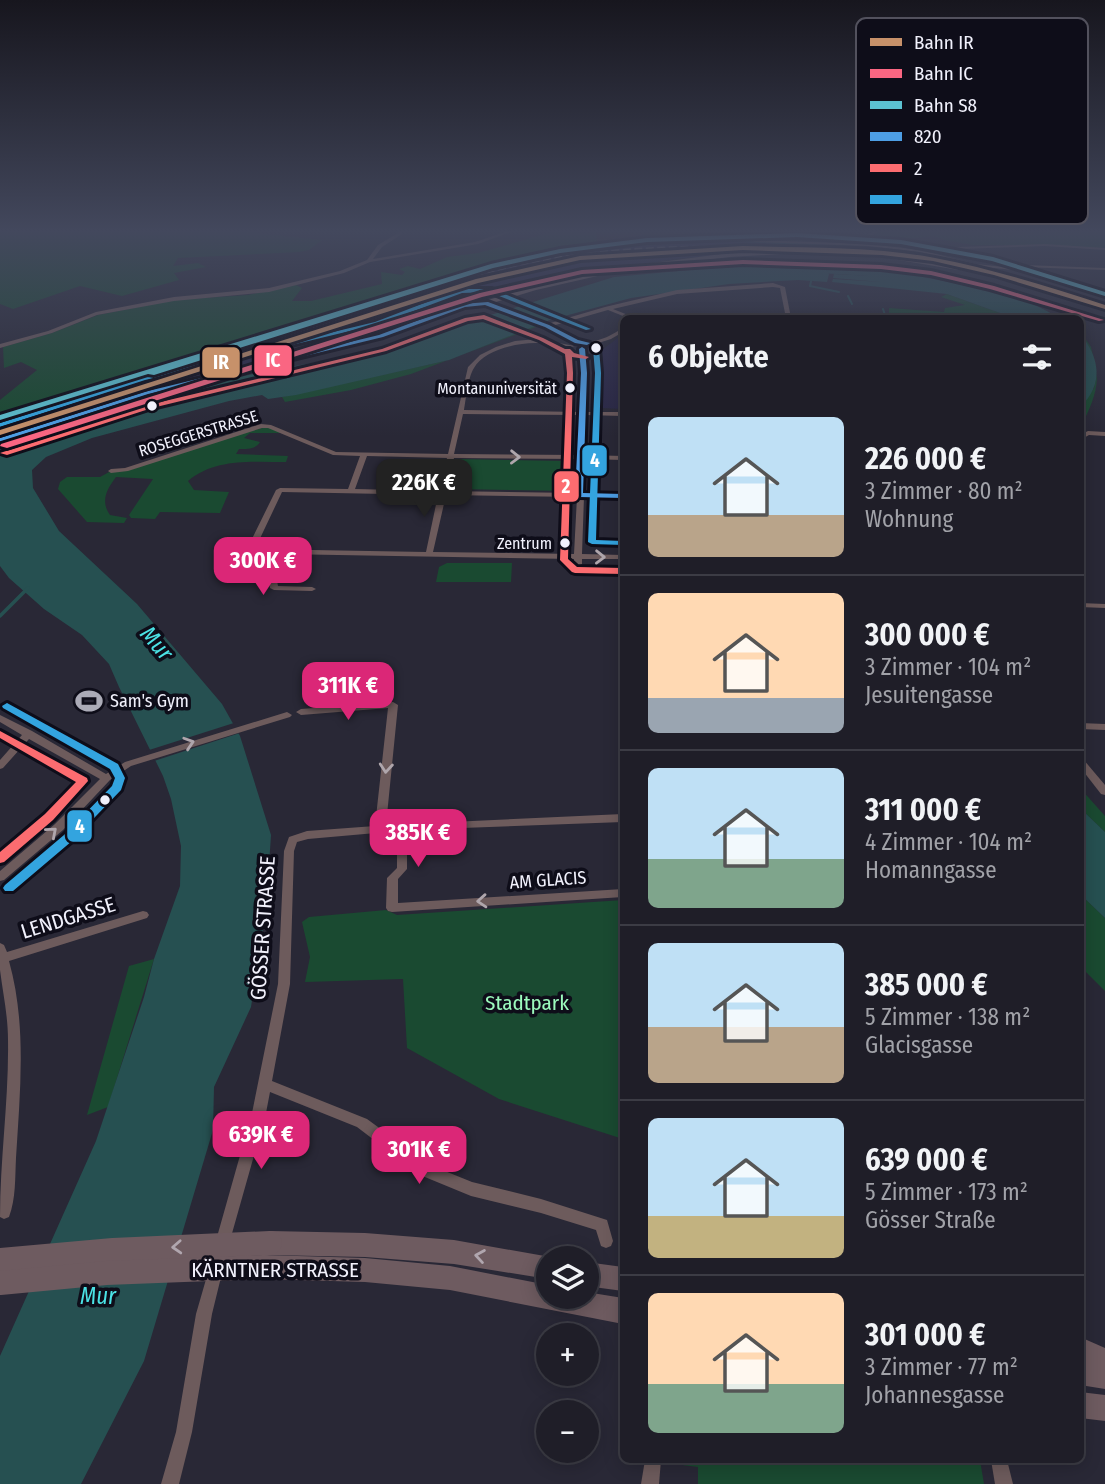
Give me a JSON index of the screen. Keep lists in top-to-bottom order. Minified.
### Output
{"streets":{"main road":["KÄRNTNER STRASSE"],"street":["ROSEGGERSTRASSE","AM GLACIS","LENDGASSE","GÖSSER STRASSE"]},"water":["Mur"],"parks":["Stadtpark"],"places":{"other":["Montanuniversität","Zentrum"],"sports":["Sam's Gym"]},"lines":["rail line IR","rail line IC","rail line S8","transit line 4","transit line 820","transit line 2"],"legend":["Bahn IR","Bahn IC","Bahn S8","820","2","4"],"page":{"heading":"6 Objekte","list":[{"name":"226 000 €","note":"3 Zimmer · 80 m² · Wohnung"},{"name":"300 000 €","note":"3 Zimmer · 104 m² · Jesuitengasse"},{"name":"311 000 €","note":"4 Zimmer · 104 m² · Homanngasse"},{"name":"385 000 €","note":"5 Zimmer · 138 m² · Glacisgasse"},{"name":"639 000 €","note":"5 Zimmer · 173 m² · Gösser Straße"},{"name":"301 000 €","note":"3 Zimmer · 77 m² · Johannesgasse"}],"price":["226K €","300K €","311K €","385K €","639K €","301K €"],"map_buttons":["+","−"]}}
